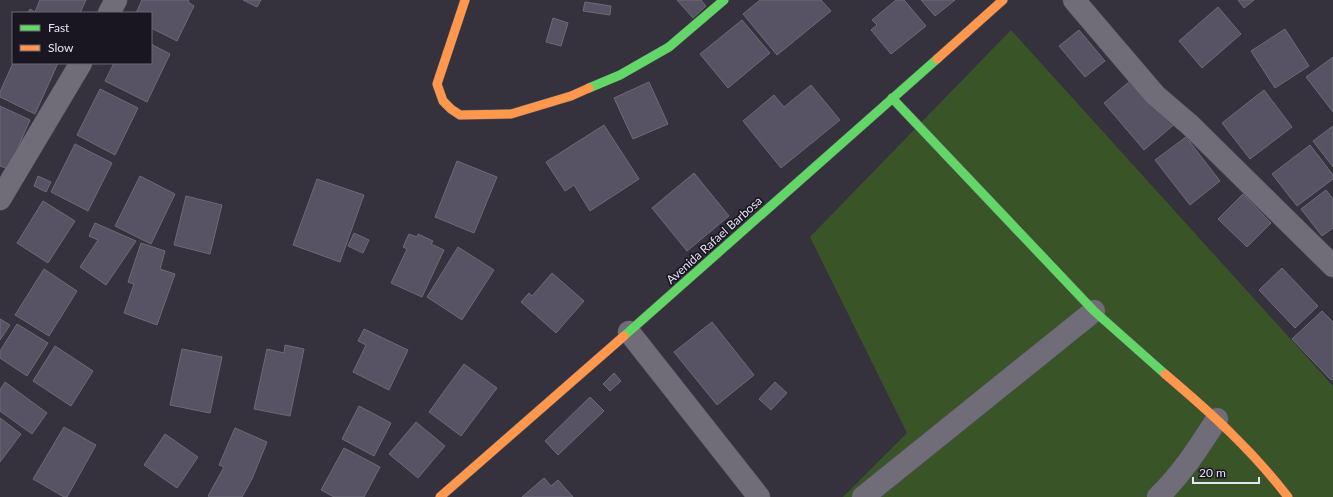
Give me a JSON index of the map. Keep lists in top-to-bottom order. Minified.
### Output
{"streets":{"street":["Avenida Rafael Barbosa"]},"legend":["Fast","Slow"],"scale_bar":"20 m"}
